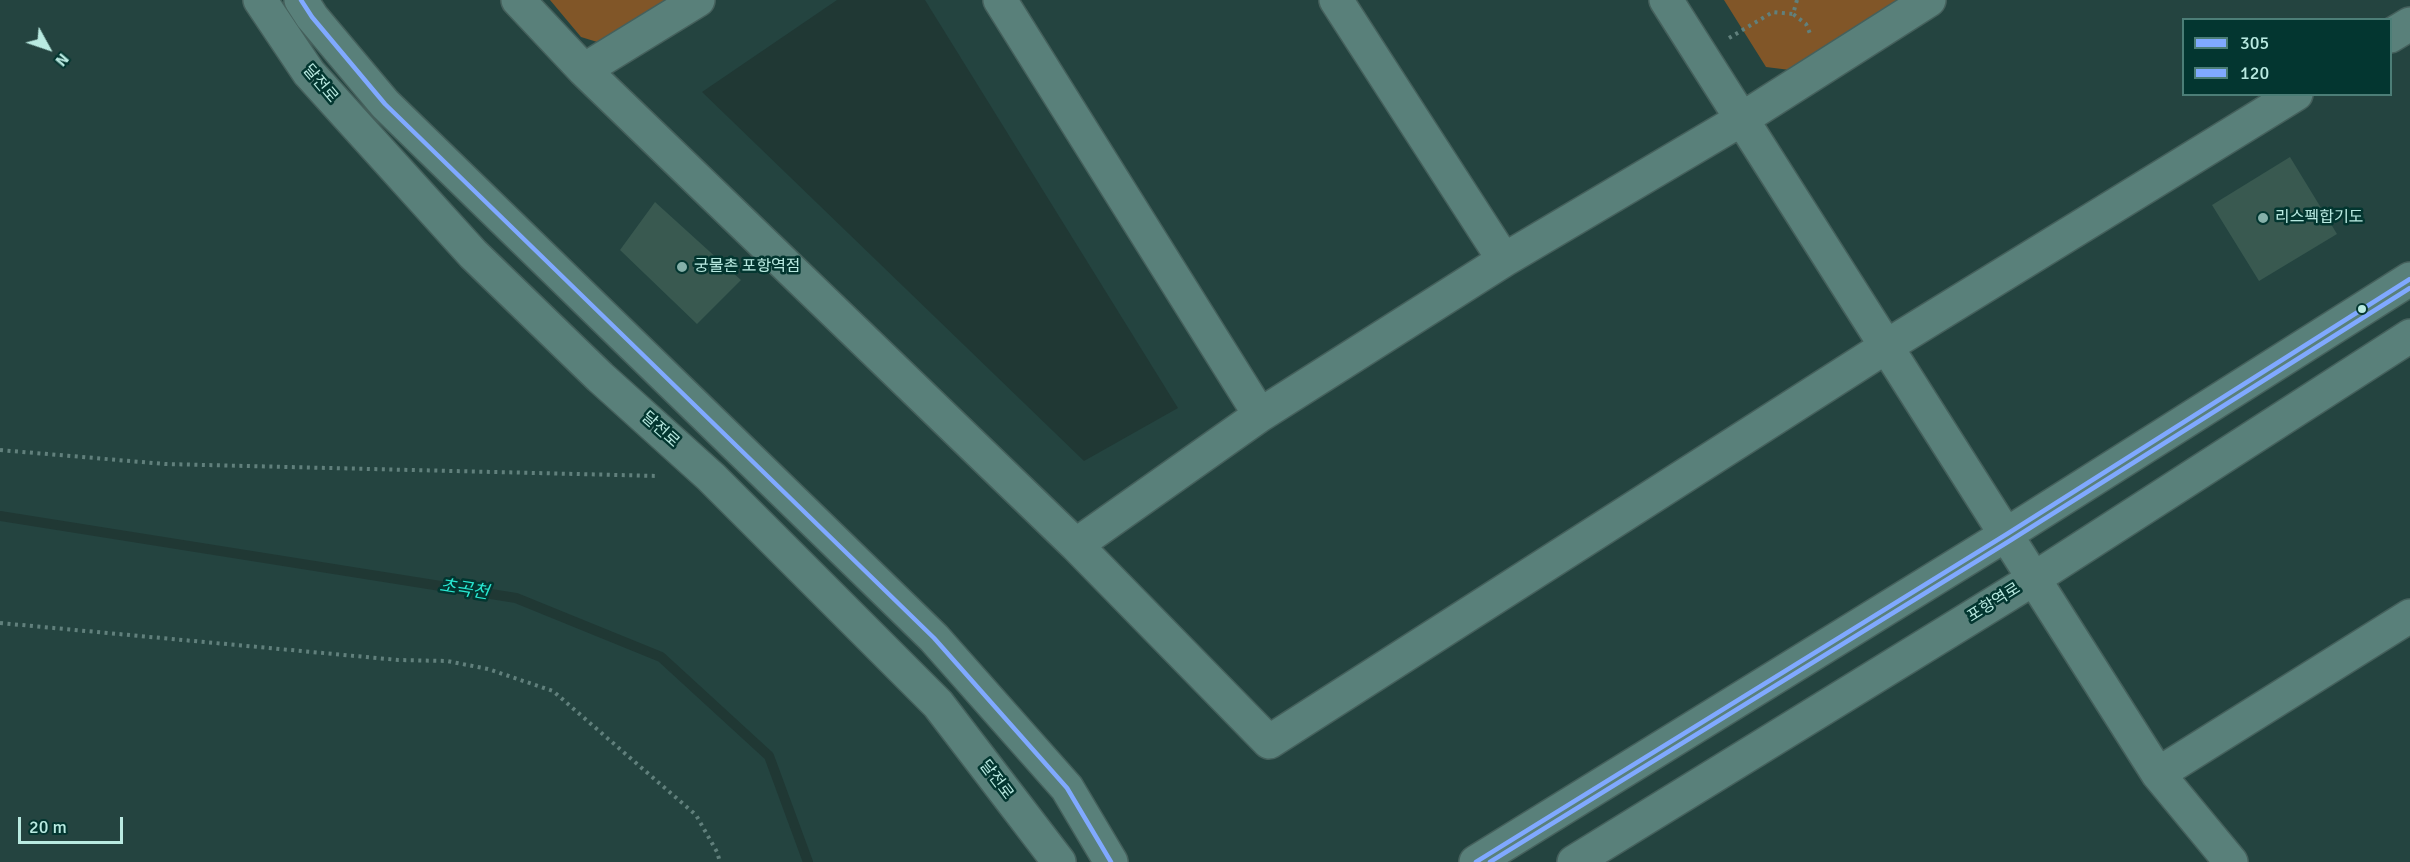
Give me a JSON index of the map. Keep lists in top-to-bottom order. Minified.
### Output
{"streets":{"street":["달전로","포항역로"]},"water":["초곡천"],"places":["리스펙합기도","궁물촌 포항역점"],"lines":["transit line 305","transit line 120"],"legend":["305","120"],"scale_bar":"20 m","north":"bottom right"}
